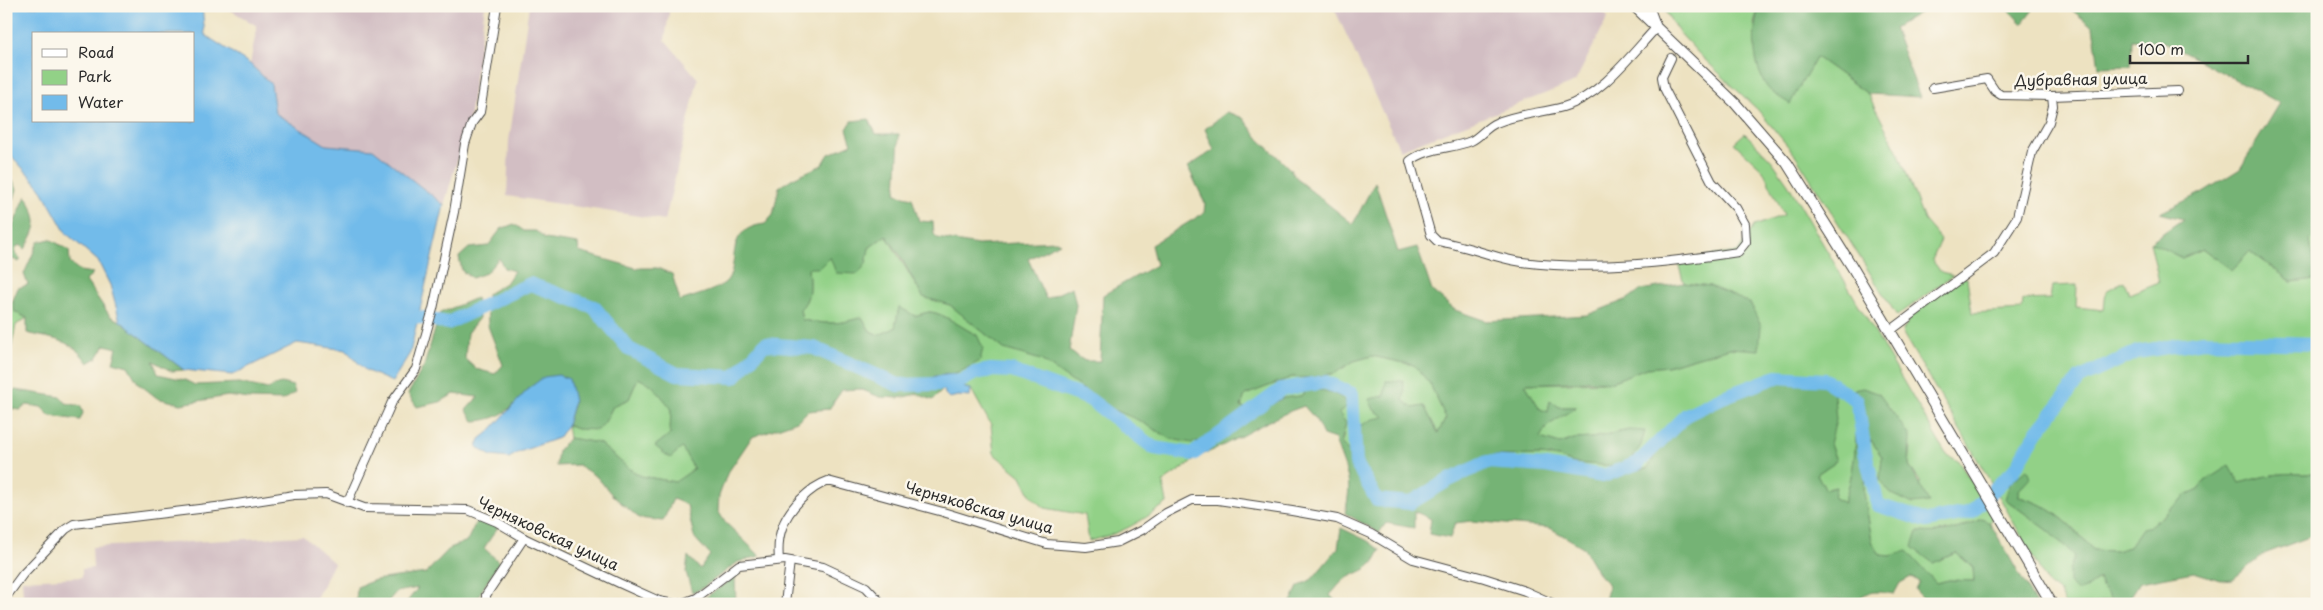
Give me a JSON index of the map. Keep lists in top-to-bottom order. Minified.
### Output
{"streets":{"street":["Дубравная улица","Черняковская улица"]},"legend":["Road","Park","Water"],"scale_bar":"100 m"}
